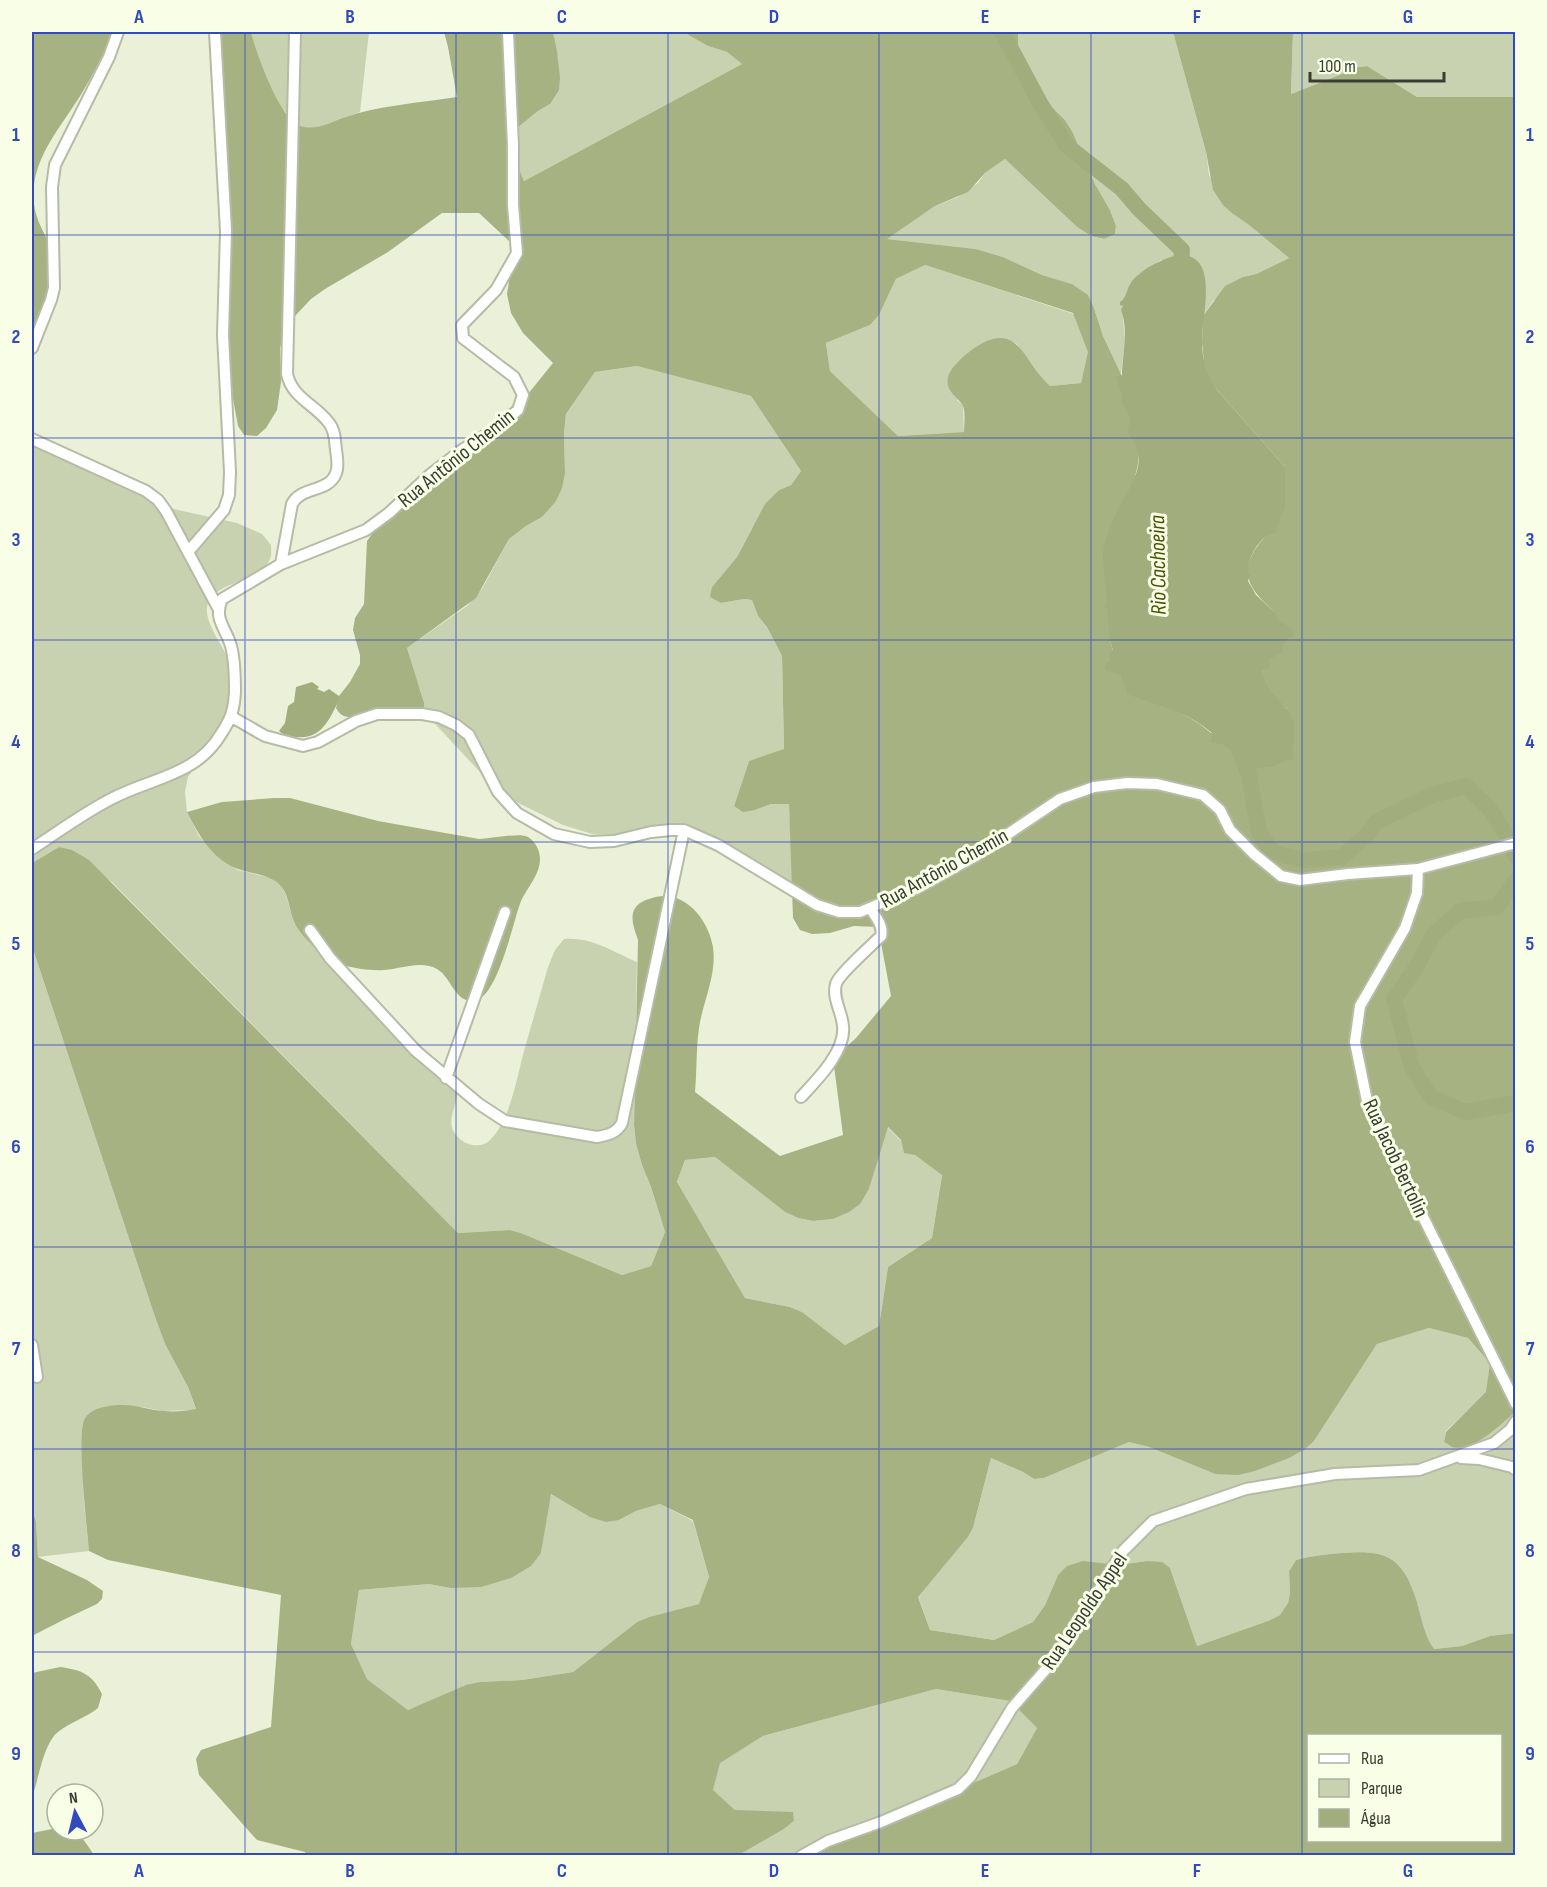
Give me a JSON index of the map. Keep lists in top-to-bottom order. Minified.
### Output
{"streets":{"street":["Rua Antônio Chemin","Rua Jacob Bertolin","Rua Leopoldo Appel"]},"crossings":[["Rua Antônio Chemin","Rua Jacob Bertolin"]],"water":["Rio Cachoeira"],"legend":["Rua","Parque","Água"],"scale_bar":"100 m","north":"top","grid":{"columns":["A","B","C","D","E","F","G"],"rows":["1","2","3","4","5","6","7","8","9"]}}
